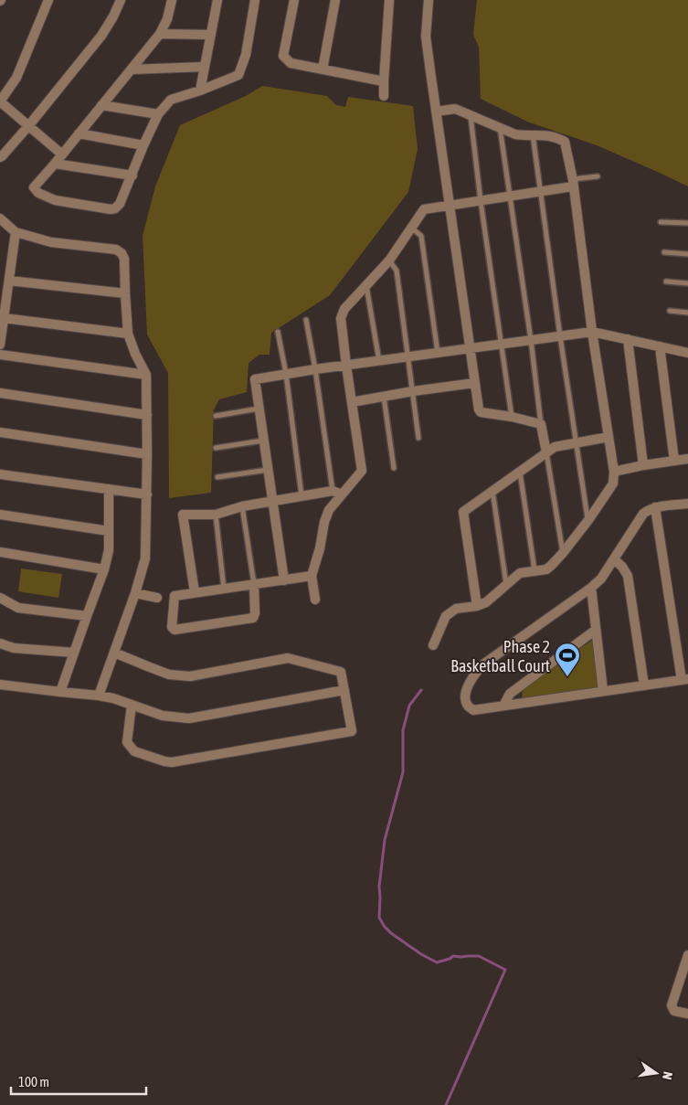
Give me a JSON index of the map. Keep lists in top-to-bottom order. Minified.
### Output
{"places":{"sports":["Phase 2 Basketball Court"]},"scale_bar":"100 m","north":"right"}
